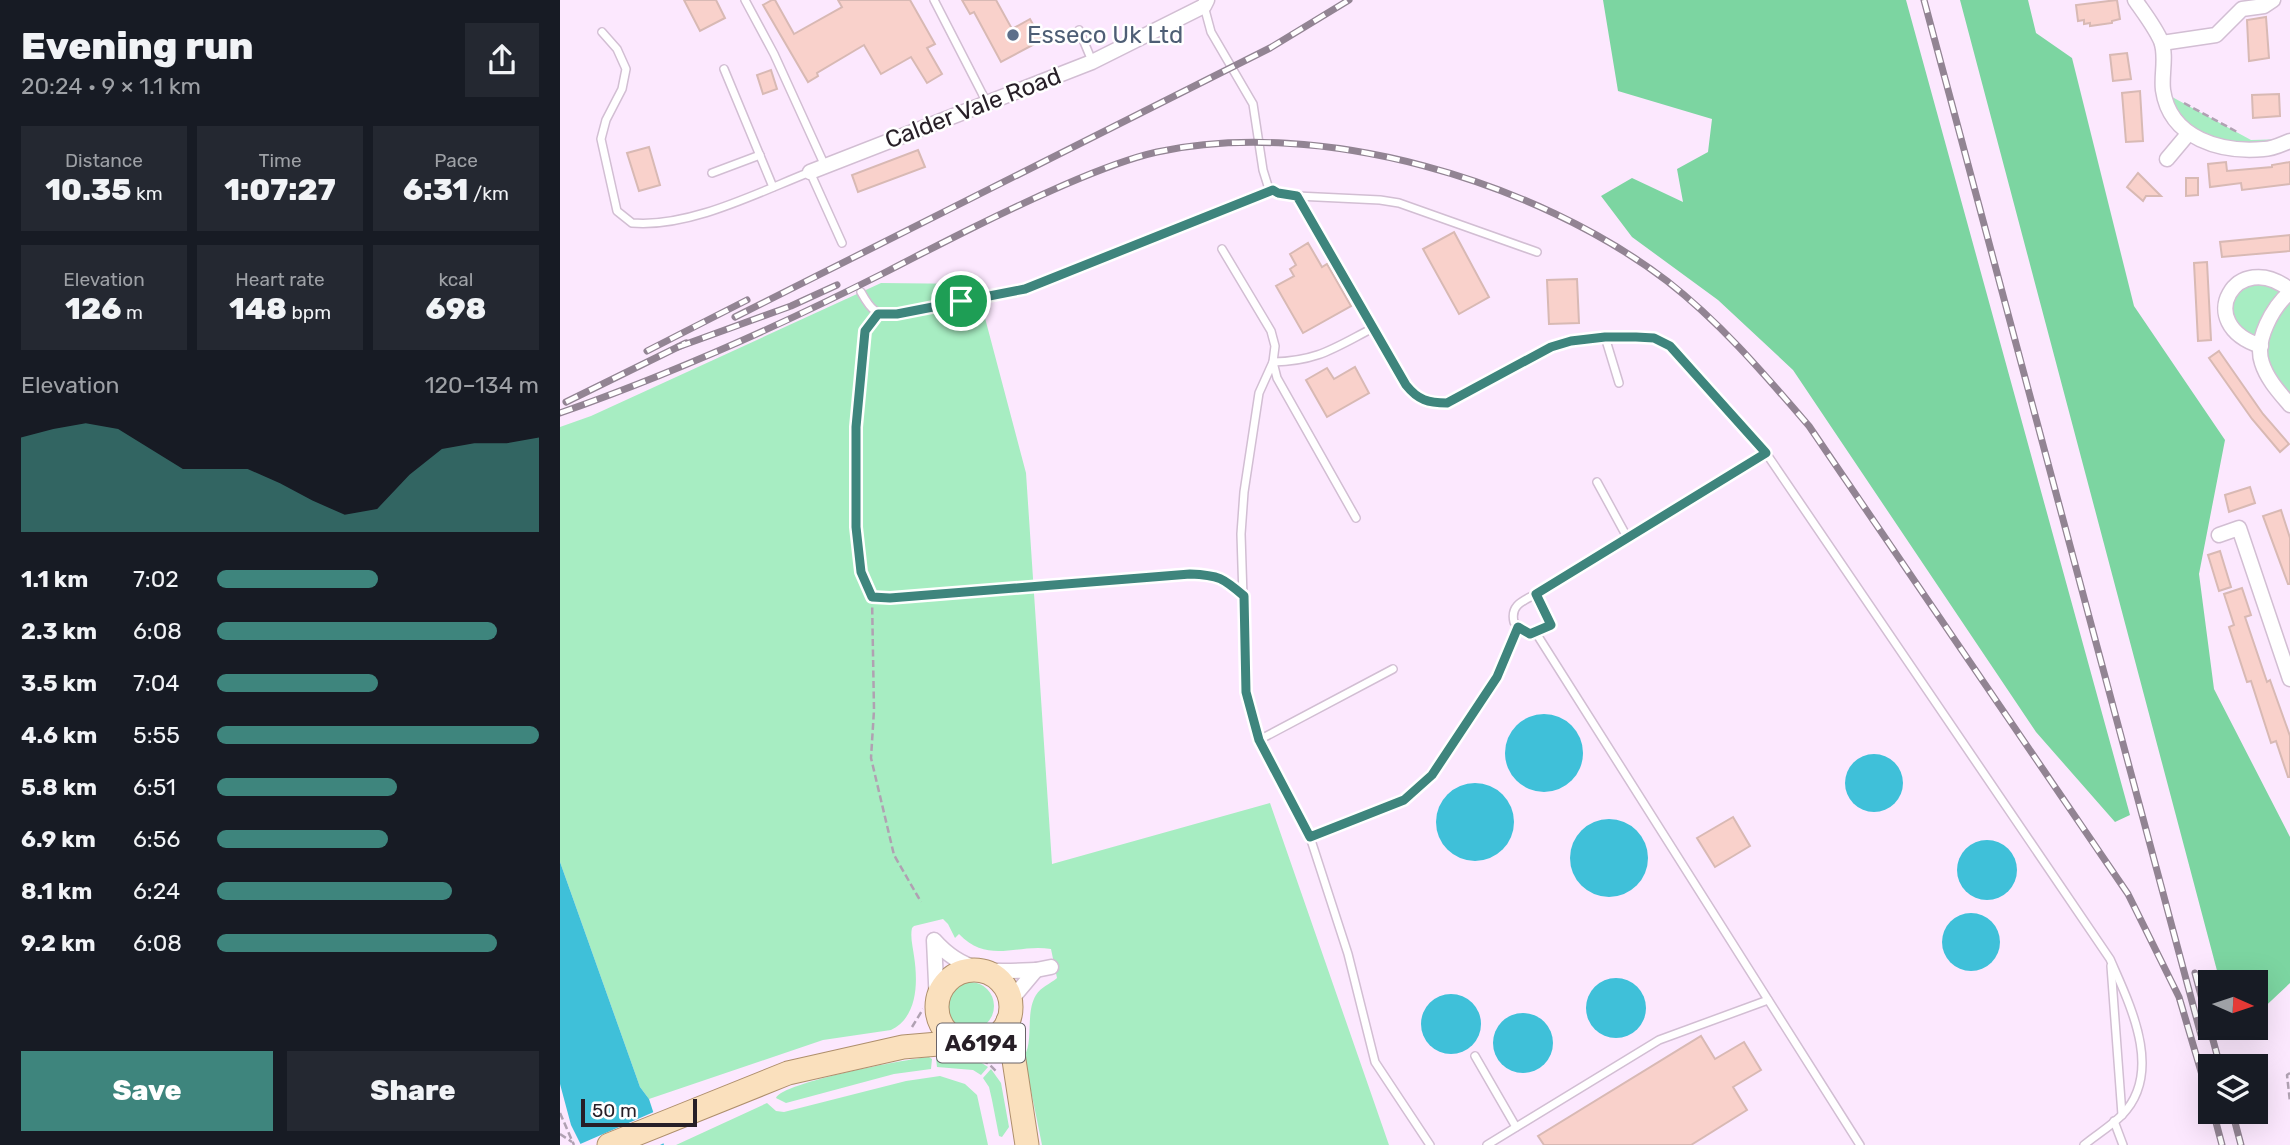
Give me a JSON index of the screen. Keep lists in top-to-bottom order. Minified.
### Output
{"streets":{"main road":["A6194"],"street":["Calder Vale Road"]},"places":["Esseco Uk Ltd"],"scale_bar":"50 m","north":"right","page":{"heading":["Evening run","20:24 · 9 × 1.1 km"],"stats":[["Distance","10.35 km"],["Time","1:07:27"],["Pace","6:31 /km"],["Elevation","126 m"],["Heart rate","148 bpm"],["kcal","698"]],"chart":["Elevation","120–134 m"],"list":[{"name":"1.1 km","note":"7:02"},{"name":"2.3 km","note":"6:08"},{"name":"3.5 km","note":"7:04"},{"name":"4.6 km","note":"5:55"},{"name":"5.8 km","note":"6:51"},{"name":"6.9 km","note":"6:56"},{"name":"8.1 km","note":"6:24"},{"name":"9.2 km","note":"6:08"}],"buttons":["Save","Share"],"scale":"50 m"}}
